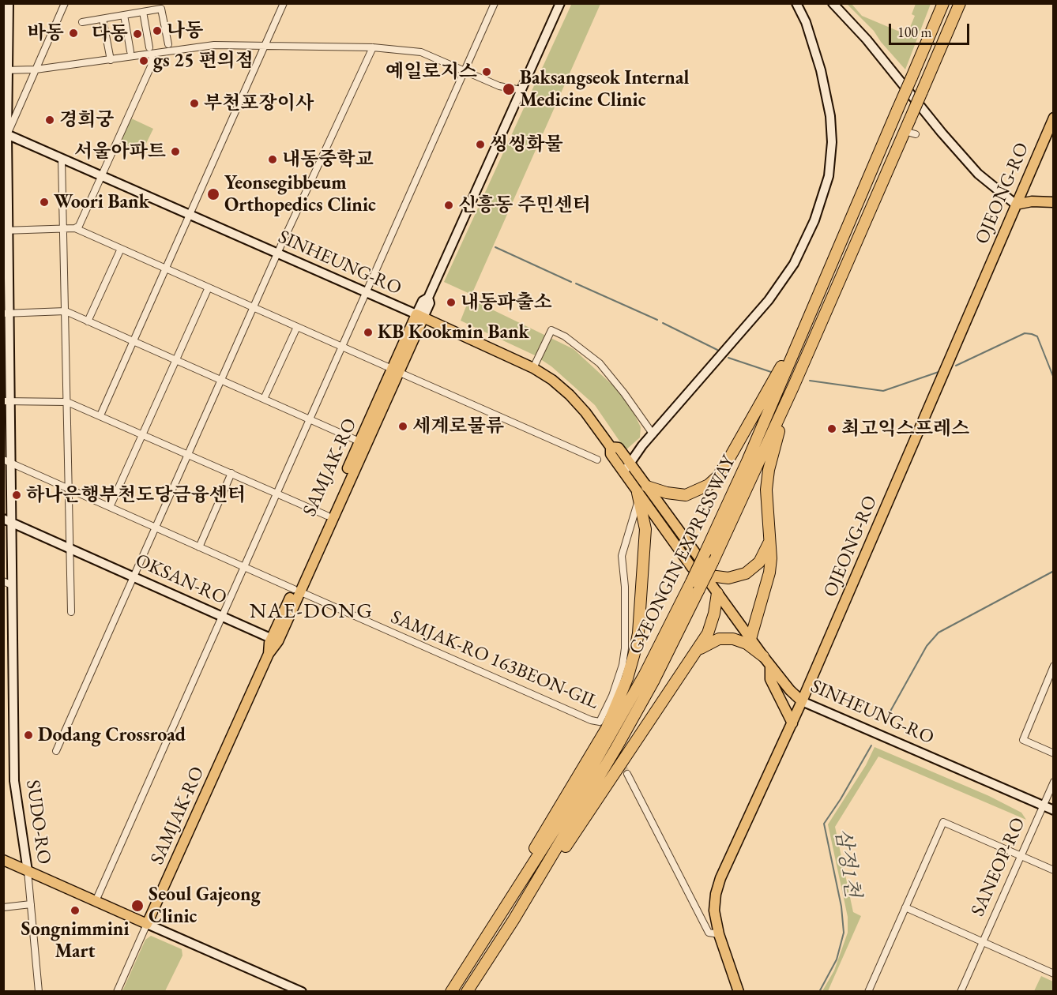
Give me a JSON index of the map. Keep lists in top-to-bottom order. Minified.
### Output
{"streets":{"highway":["GYEONGIN EXPRESSWAY"],"main road":["OJEONG-RO","SINHEUNG-RO","SAMJAK-RO"],"street":["OKSAN-RO","SAMJAK-RO 163BEON-GIL","SUDO-RO","SANEOP-RO"]},"crossings":[["OJEONG-RO","SINHEUNG-RO"],["SINHEUNG-RO","SAMJAK-RO"],["SINHEUNG-RO","SAMJAK-RO 163BEON-GIL"],["SINHEUNG-RO","SUDO-RO"],["SINHEUNG-RO","SANEOP-RO"],["SAMJAK-RO","OKSAN-RO"],["SAMJAK-RO","SAMJAK-RO 163BEON-GIL"],["OKSAN-RO","SUDO-RO"],["SAMJAK-RO 163BEON-GIL","SUDO-RO"]],"districts":["NAE-DONG"],"water":["삼정1천"],"places":["나동","바동","다동","gs 25 편의점","예일로지스","Baksangseok Internal Medicine Clinic","부천포장이사","경희궁","씽씽화물","서울아파트","내동중학교","Yeonsegibbeum Orthopedics Clinic","Woori Bank","신흥동 주민센터","내동파출소","KB Kookmin Bank","세계로물류","최고익스프레스","하나은행부천도당금융센터","Dodang Crossroad","Seoul Gajeong Clinic","Songnimmini Mart"],"scale_bar":"100 m"}
